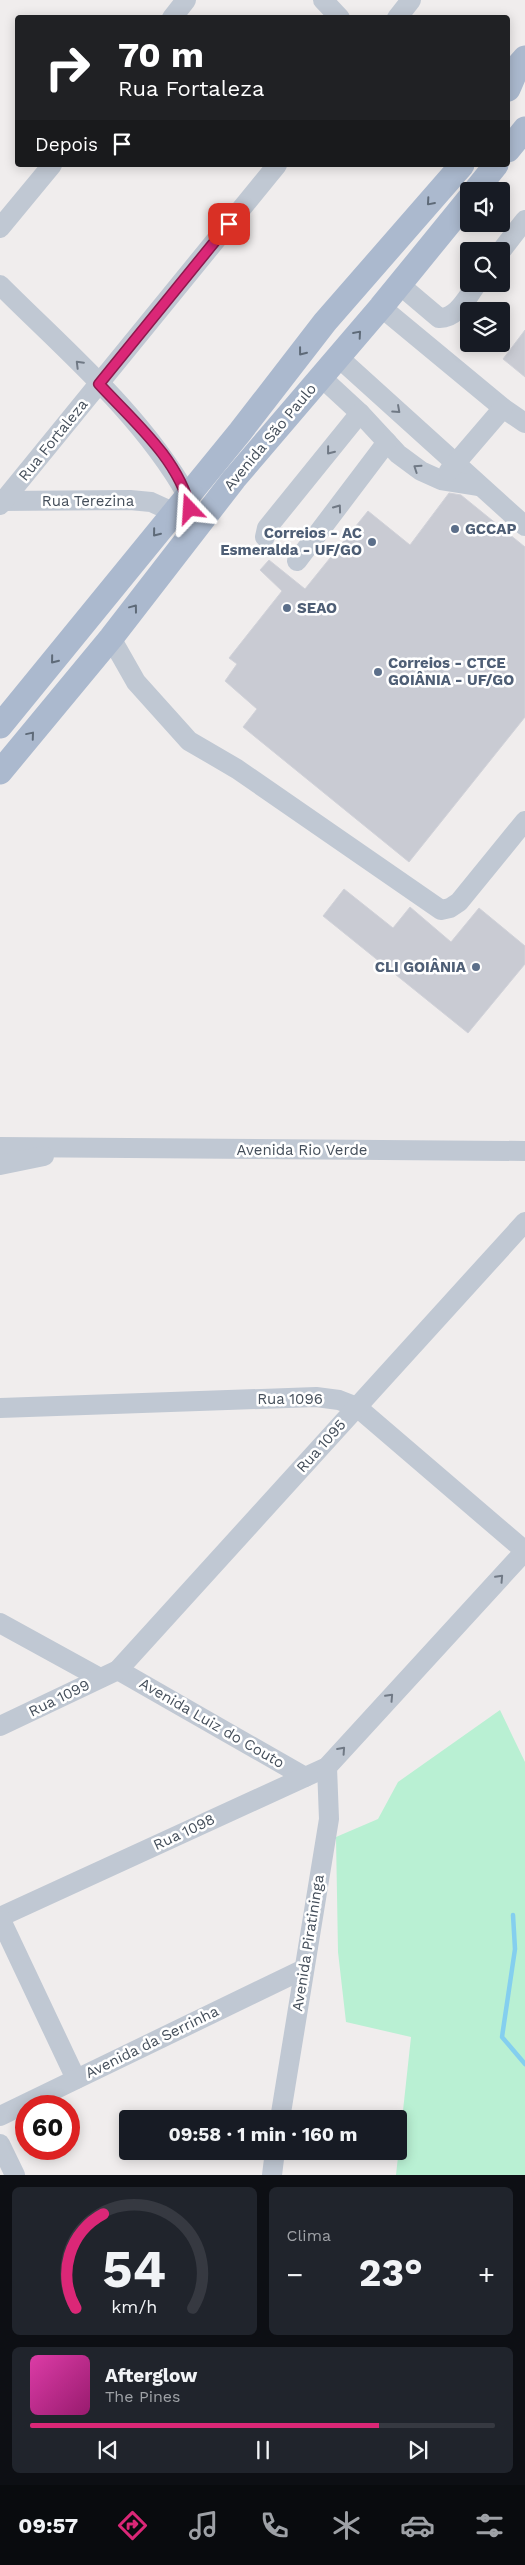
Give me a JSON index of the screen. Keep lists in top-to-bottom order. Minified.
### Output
{"streets":{"main road":["Avenida São Paulo"],"street":["Rua Fortaleza","Rua Terezina","Avenida Rio Verde","Rua 1096","Rua 1095","Rua 1099","Avenida Luiz do Couto","Rua 1098","Avenida Piratininga","Avenida da Serrinha"]},"crossings":[["Avenida São Paulo","Rua Terezina"],["Rua Fortaleza","Rua Terezina"],["Rua 1096","Rua 1095"],["Rua 1096","Rua 1098"],["Rua 1095","Rua 1099"],["Rua 1095","Avenida Luiz do Couto"],["Rua 1099","Avenida Luiz do Couto"],["Avenida Luiz do Couto","Rua 1098"],["Rua 1098","Avenida Piratininga"],["Avenida Piratininga","Avenida da Serrinha"]],"one_way":["Rua 1098"],"places":["GCCAP","Correios - AC Esmeralda - UF/GO","SEAO","Correios - CTCE GOIÂNIA - UF/GO","CLI GOIÂNIA"],"page":{"turn":["70 m","Rua Fortaleza"],"then":"Depois","limit":"60","trip":"09:58 · 1 min · 160 m","tile":"Clima","heat":["−","23°","+"],"song":["Afterglow","The Pines"],"tabs":"09:57","gauge":["54","km/h"]}}
